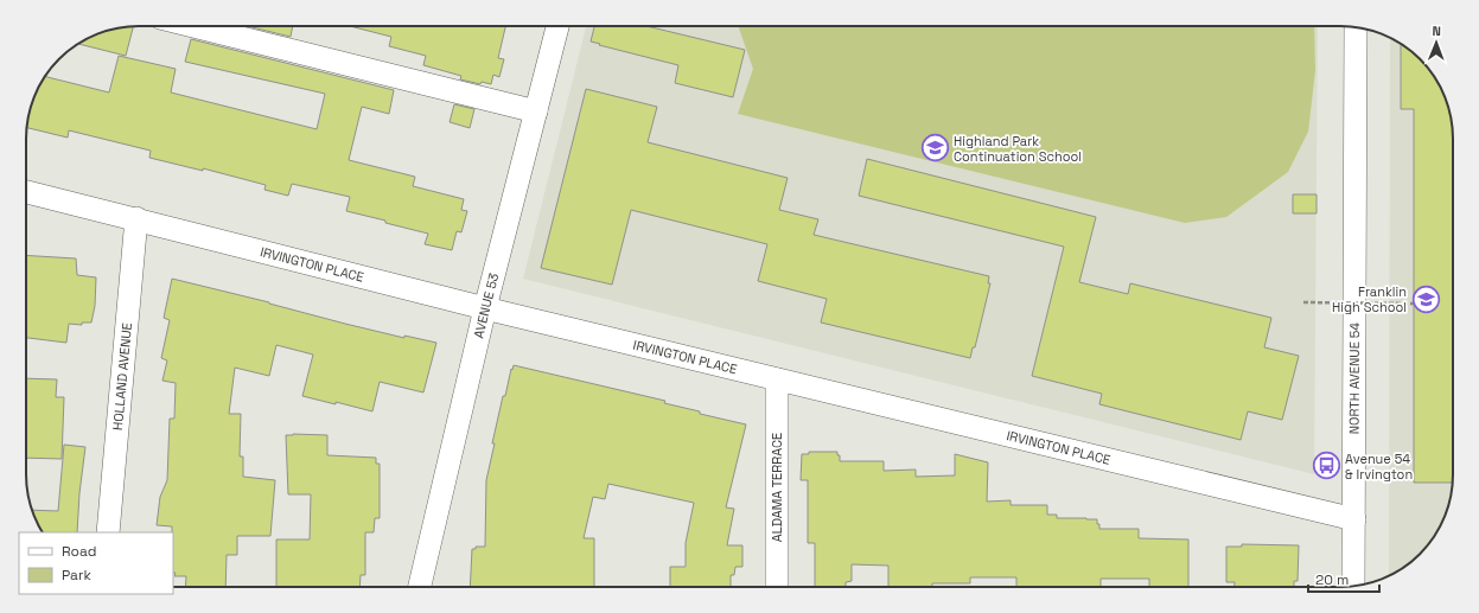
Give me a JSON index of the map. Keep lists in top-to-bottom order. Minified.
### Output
{"streets":{"street":["IRVINGTON PLACE","AVENUE 53","HOLLAND AVENUE","NORTH AVENUE 54","ALDAMA TERRACE"]},"crossings":[["IRVINGTON PLACE","AVENUE 53"],["IRVINGTON PLACE","HOLLAND AVENUE"],["IRVINGTON PLACE","NORTH AVENUE 54"],["IRVINGTON PLACE","ALDAMA TERRACE"]],"places":{"school or university":["Highland Park Continuation School","Franklin High School"],"bus stop":["Avenue 54 & Irvington"]},"legend":["Road","Park"],"scale_bar":"20 m","north":"top"}
